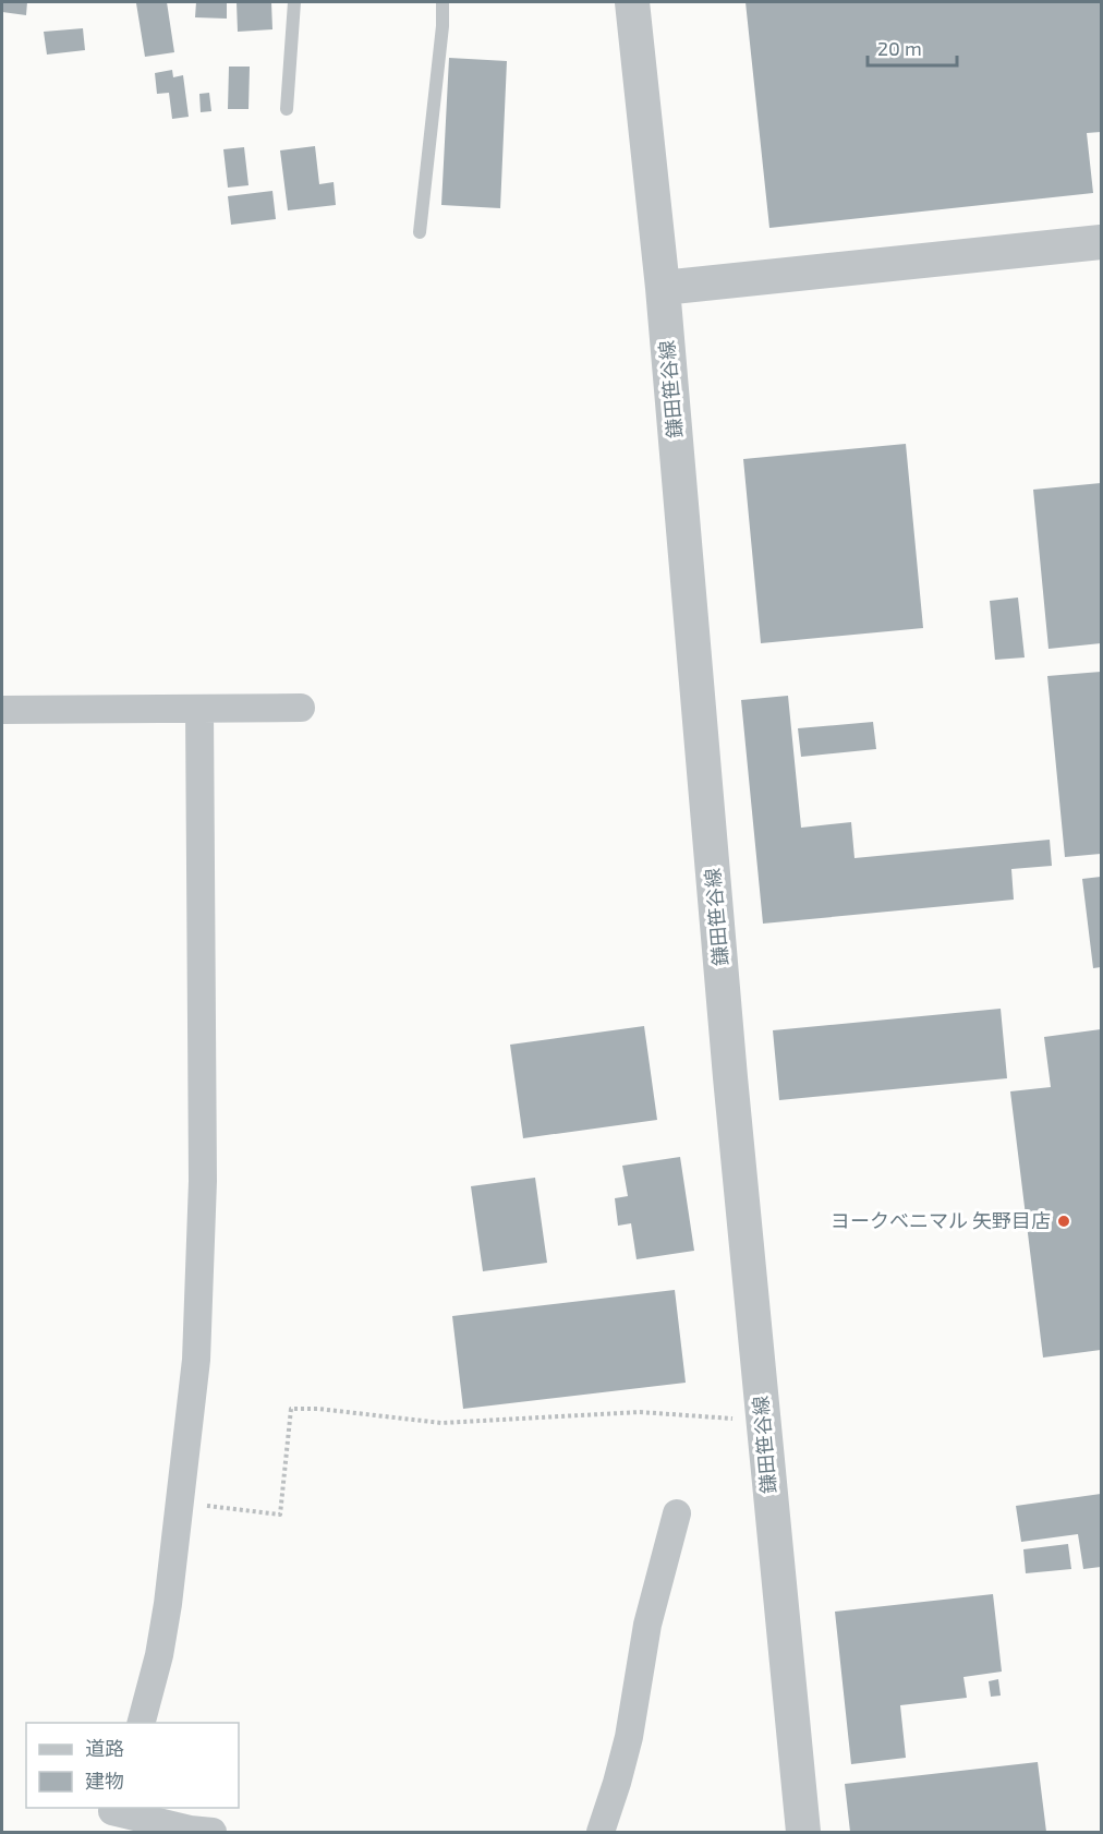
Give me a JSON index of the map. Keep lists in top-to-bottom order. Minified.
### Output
{"streets":{"street":["鎌田笹谷線"]},"places":["ヨークベニマル 矢野目店"],"legend":["道路","建物"],"scale_bar":"20 m"}
